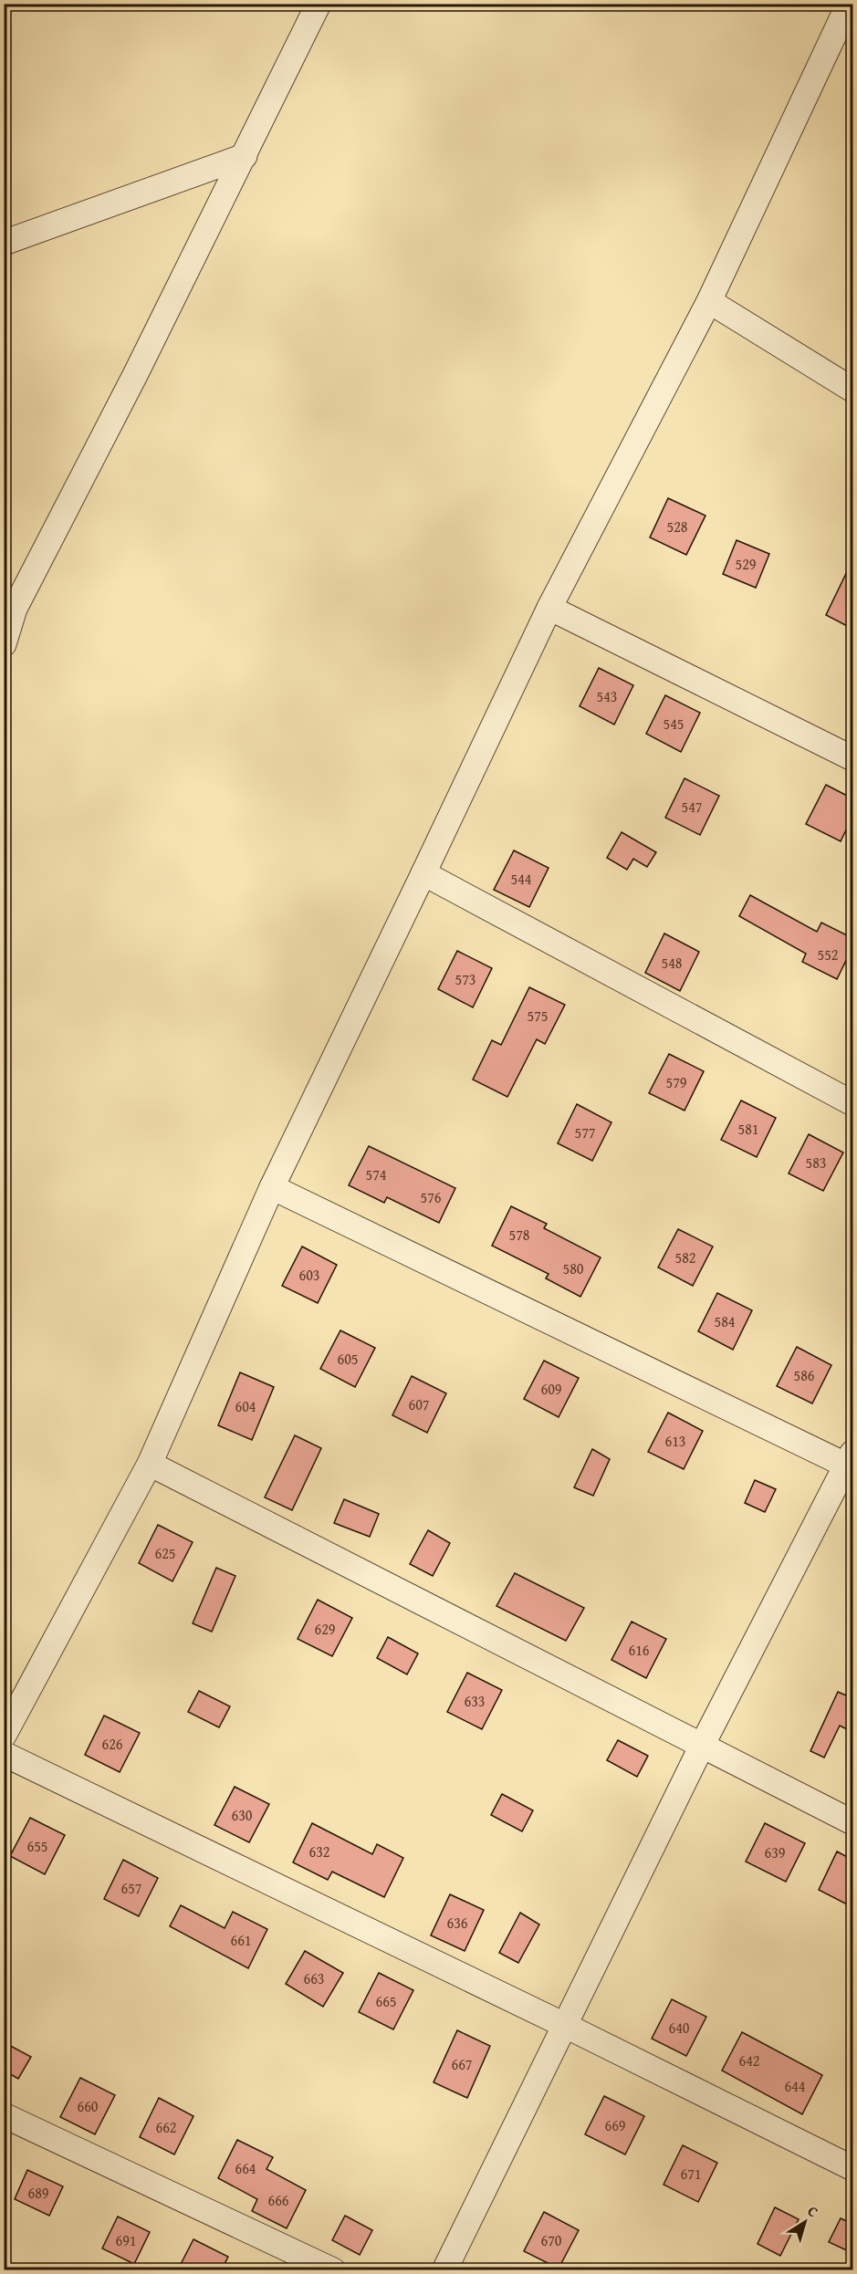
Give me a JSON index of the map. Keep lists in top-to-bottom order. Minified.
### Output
{"house_numbers":["528","529","543","545","547","544","552","548","573","575","579","581","577","583","574","576","578","582","580","603","584","605","586","609","607","604","613","625","629","616","633","626","630","655","632","639","657","636","661","663","665","640","642","667","644","660","669","662","664","671","689","666","691","670"],"north":"top right"}
